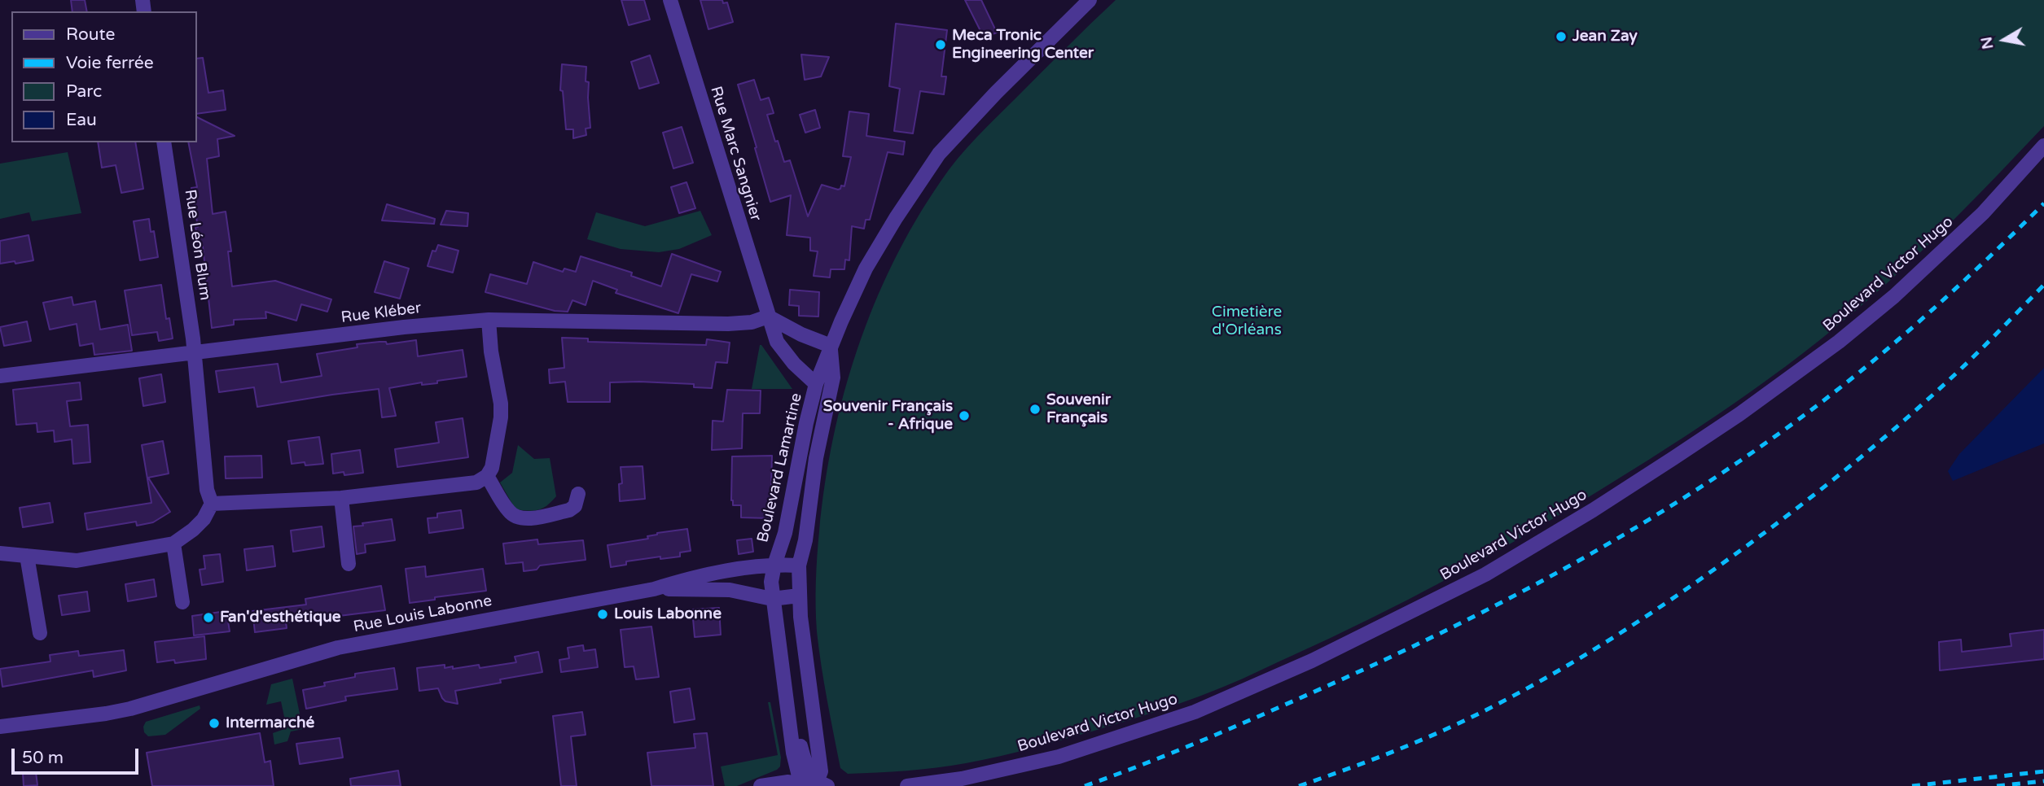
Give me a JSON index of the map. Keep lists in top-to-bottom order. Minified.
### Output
{"streets":{"street":["Rue Marc Sangnier","Rue Léon Blum","Boulevard Victor Hugo","Rue Kléber","Boulevard Lamartine","Rue Louis Labonne"]},"crossings":[["Rue Marc Sangnier","Rue Kléber"],["Rue Marc Sangnier","Boulevard Lamartine"],["Rue Léon Blum","Rue Kléber"],["Boulevard Lamartine","Rue Louis Labonne"]],"parks":["Cimetière d'Orléans"],"places":["Jean Zay","Meca Tronic Engineering Center","Souvenir Français","Souvenir Français - Afrique","Louis Labonne","Fan'd'esthétique","Intermarché"],"legend":["Route","Voie ferrée","Parc","Eau"],"scale_bar":"50 m","north":"left"}
